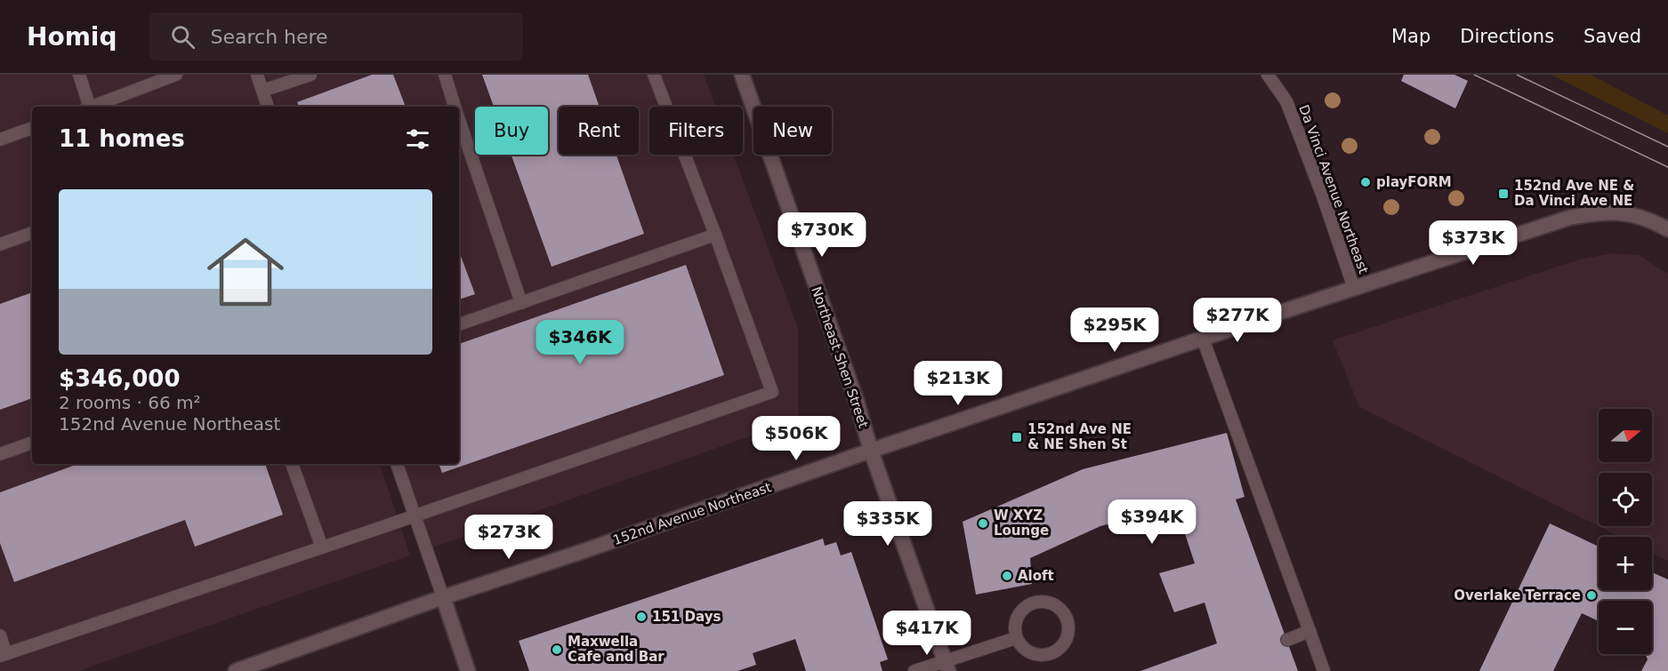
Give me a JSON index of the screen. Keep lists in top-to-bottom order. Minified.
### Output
{"streets":{"street":["Northeast Shen Street","152nd Avenue Northeast"],"lane":["Da Vinci Avenue Northeast"]},"crossings":[["Da Vinci Avenue Northeast","152nd Avenue Northeast"],["Northeast Shen Street","152nd Avenue Northeast"]],"places":{"other":["playFORM","W XYZ Lounge","Aloft","Overlake Terrace","151 Days","Maxwella Cafe and Bar"],"transit":["152nd Ave NE & Da Vinci Ave NE","152nd Ave NE & NE Shen St"]},"north":"right","page":{"header":"Homiq","search":"Search here","nav":["Map","Directions","Saved"],"chip":["Buy","Rent","Filters","New"],"heading":"11 homes","list":[{"name":"$346,000","note":"2 rooms · 66 m² · 152nd Avenue Northeast"}],"price":["$730K","$373K","$277K","$295K","$346K","$213K","$506K","$394K","$335K","$273K","$417K"],"map_buttons":["+","−"]}}
